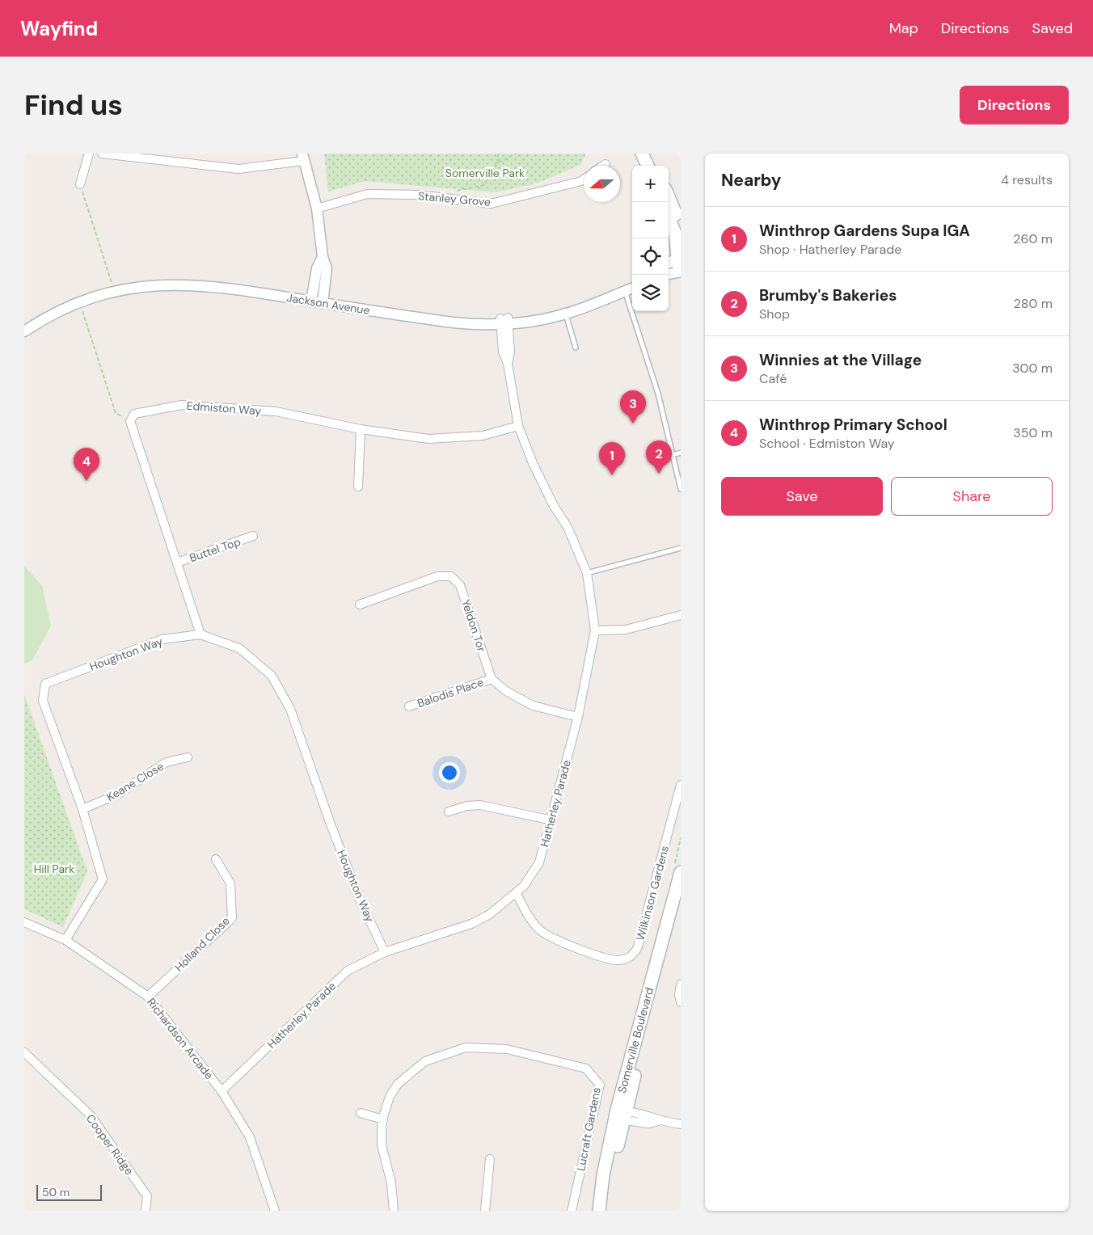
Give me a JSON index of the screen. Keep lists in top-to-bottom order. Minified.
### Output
{"streets":{"main road":["Somerville Boulevard"],"street":["Stanley Grove","Jackson Avenue","Edmiston Way","Buttel Top","Yeldon Tor","Houghton Way","Balodis Place","Keane Close","Hatherley Parade","Wilkinson Gardens","Holland Close","Richardson Arcade","Lucraft Gardens","Cooper Ridge"]},"crossings":[["Jackson Avenue","Hatherley Parade"],["Edmiston Way","Hatherley Parade"],["Yeldon Tor","Balodis Place"],["Houghton Way","Keane Close"],["Houghton Way","Hatherley Parade"],["Houghton Way","Richardson Arcade"],["Hatherley Parade","Wilkinson Gardens"],["Hatherley Parade","Richardson Arcade"],["Holland Close","Richardson Arcade"]],"parks":["Somerville Park","Hill Park"],"scale_bar":"50 m","north":"left","page":{"header":"Wayfind","nav":["Map","Directions","Saved"],"buttons":["Directions",["Save","Share"]],"title":"Find us","heading":["Nearby","4 results"],"map_buttons":["+","−"],"list":[{"mark":"1","name":"Winthrop Gardens Supa IGA","note":"Shop · Hatherley Parade","value":"260 m"},{"mark":"2","name":"Brumby's Bakeries","note":"Shop","value":"280 m"},{"mark":"3","name":"Winnies at the Village","note":"Café","value":"300 m"},{"mark":"4","name":"Winthrop Primary School","note":"School · Edmiston Way","value":"350 m"}],"pins":["3","2","1","4"],"scale":"50 m"}}
